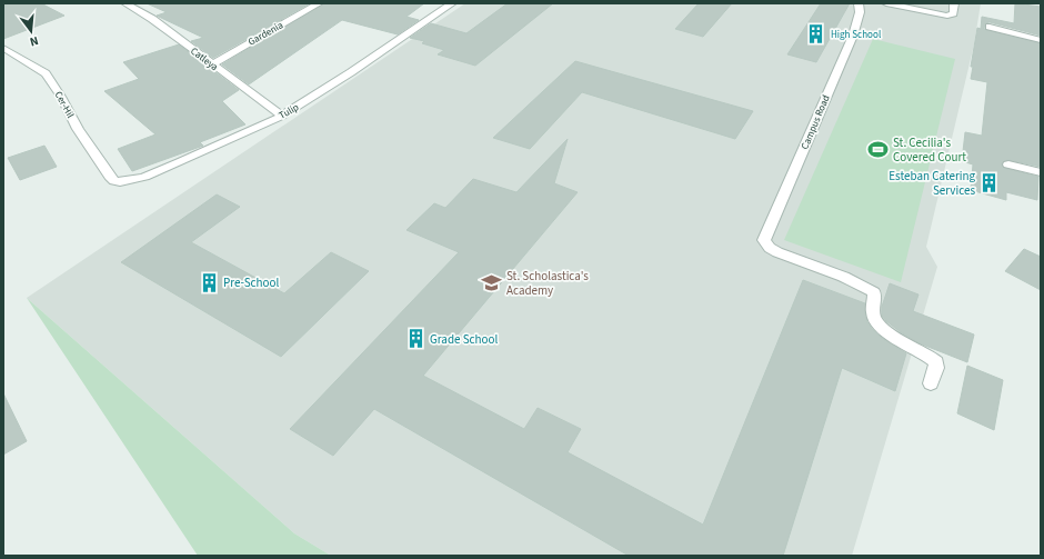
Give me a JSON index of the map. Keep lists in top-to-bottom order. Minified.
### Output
{"streets":{"street":["Gardenia","Catleya","Cer-Hil","Tulip","Campus Road"]},"crossings":[["Gardenia","Catleya"],["Catleya","Tulip"],["Cer-Hil","Tulip"]],"places":{"building":["High School","Esteban Catering Services","Pre-School","Grade School"],"sports":["St. Cecilia's Covered Court"],"school or university":["St. Scholastica's Academy"]},"north":"bottom"}
